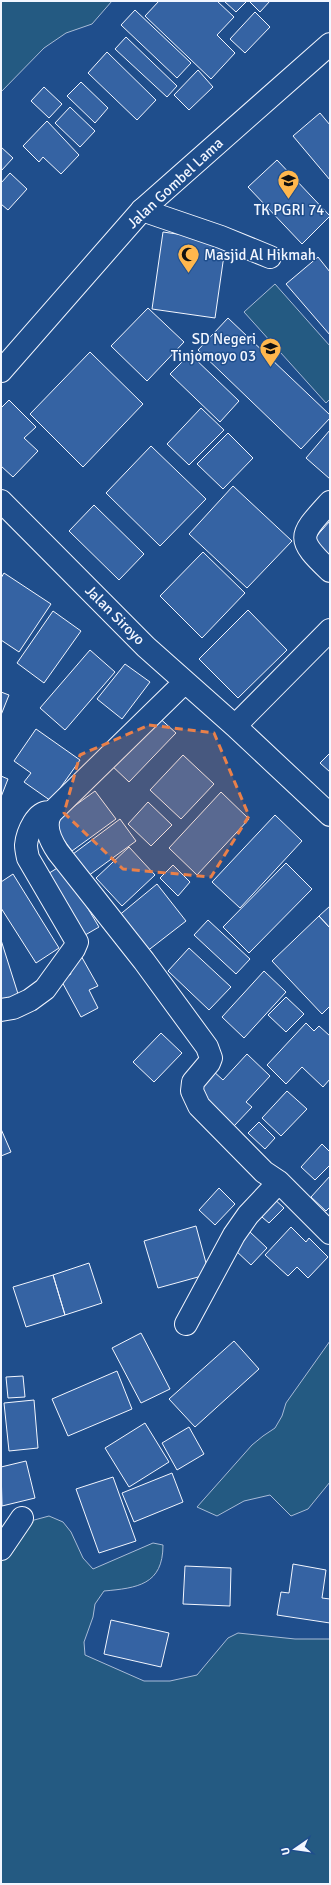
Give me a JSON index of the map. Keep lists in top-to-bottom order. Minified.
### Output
{"streets":{"main road":["Jalan Gombel Lama","Jalan Siroyo"]},"places":{"school or university":["TK PGRI 74","SD Negeri Tinjomoyo 03"],"mosque":["Masjid Al Hikmah"]},"north":"left"}
